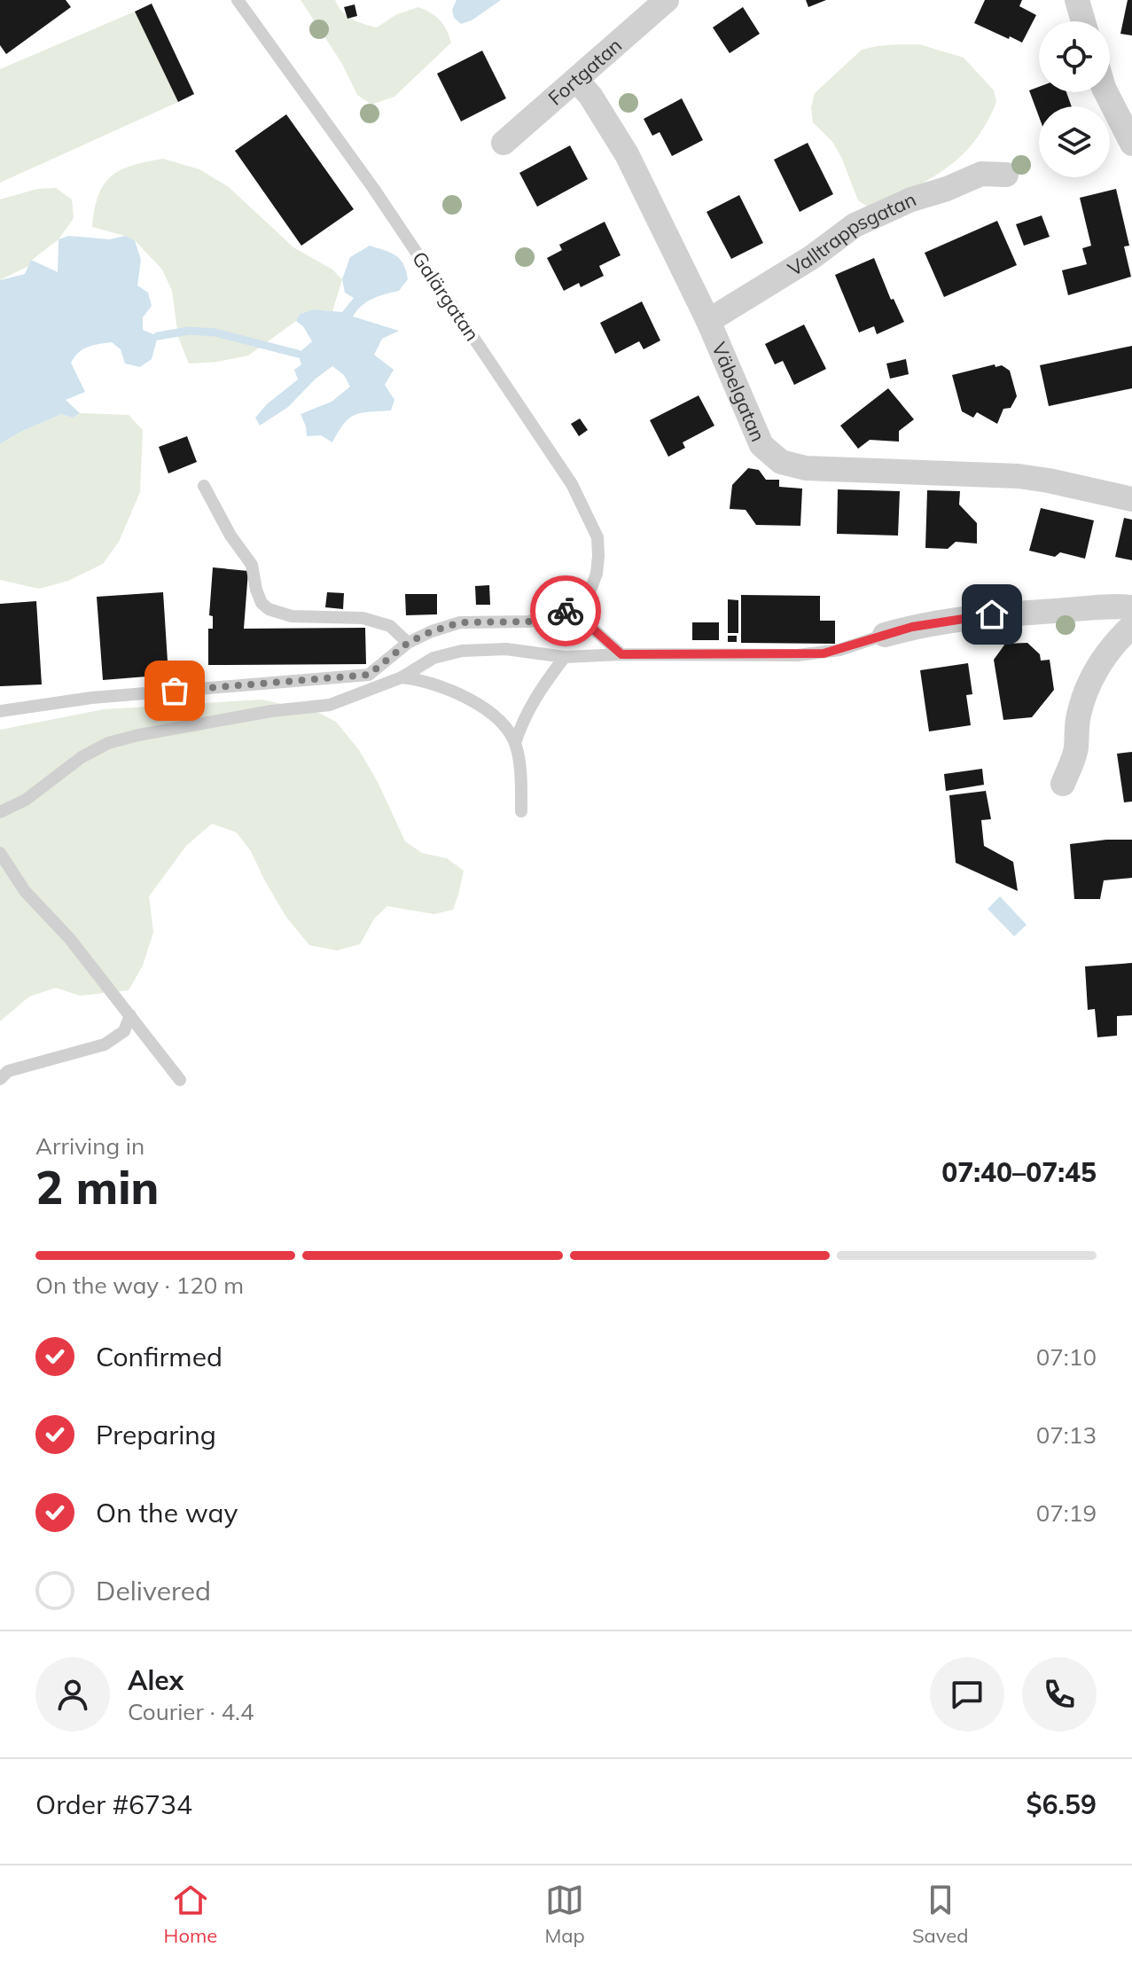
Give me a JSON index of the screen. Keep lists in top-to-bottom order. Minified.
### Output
{"streets":{"street":["Fortgatan","Valltrappsgatan","Väbelgatan"],"lane":["Galärgatan"]},"crossings":[["Fortgatan","Väbelgatan"],["Valltrappsgatan","Väbelgatan"]],"page":{"heading":["2 min","Arriving in","07:40–07:45"],"panel":["Alex","Courier · 4.4","Order #6734","$6.59"],"bar":"On the way · 120 m","list":[["Confirmed","07:10"],["Preparing","07:13"],["On the way","07:19"],"Delivered"],"tabs":["Home","Map","Saved"]}}
